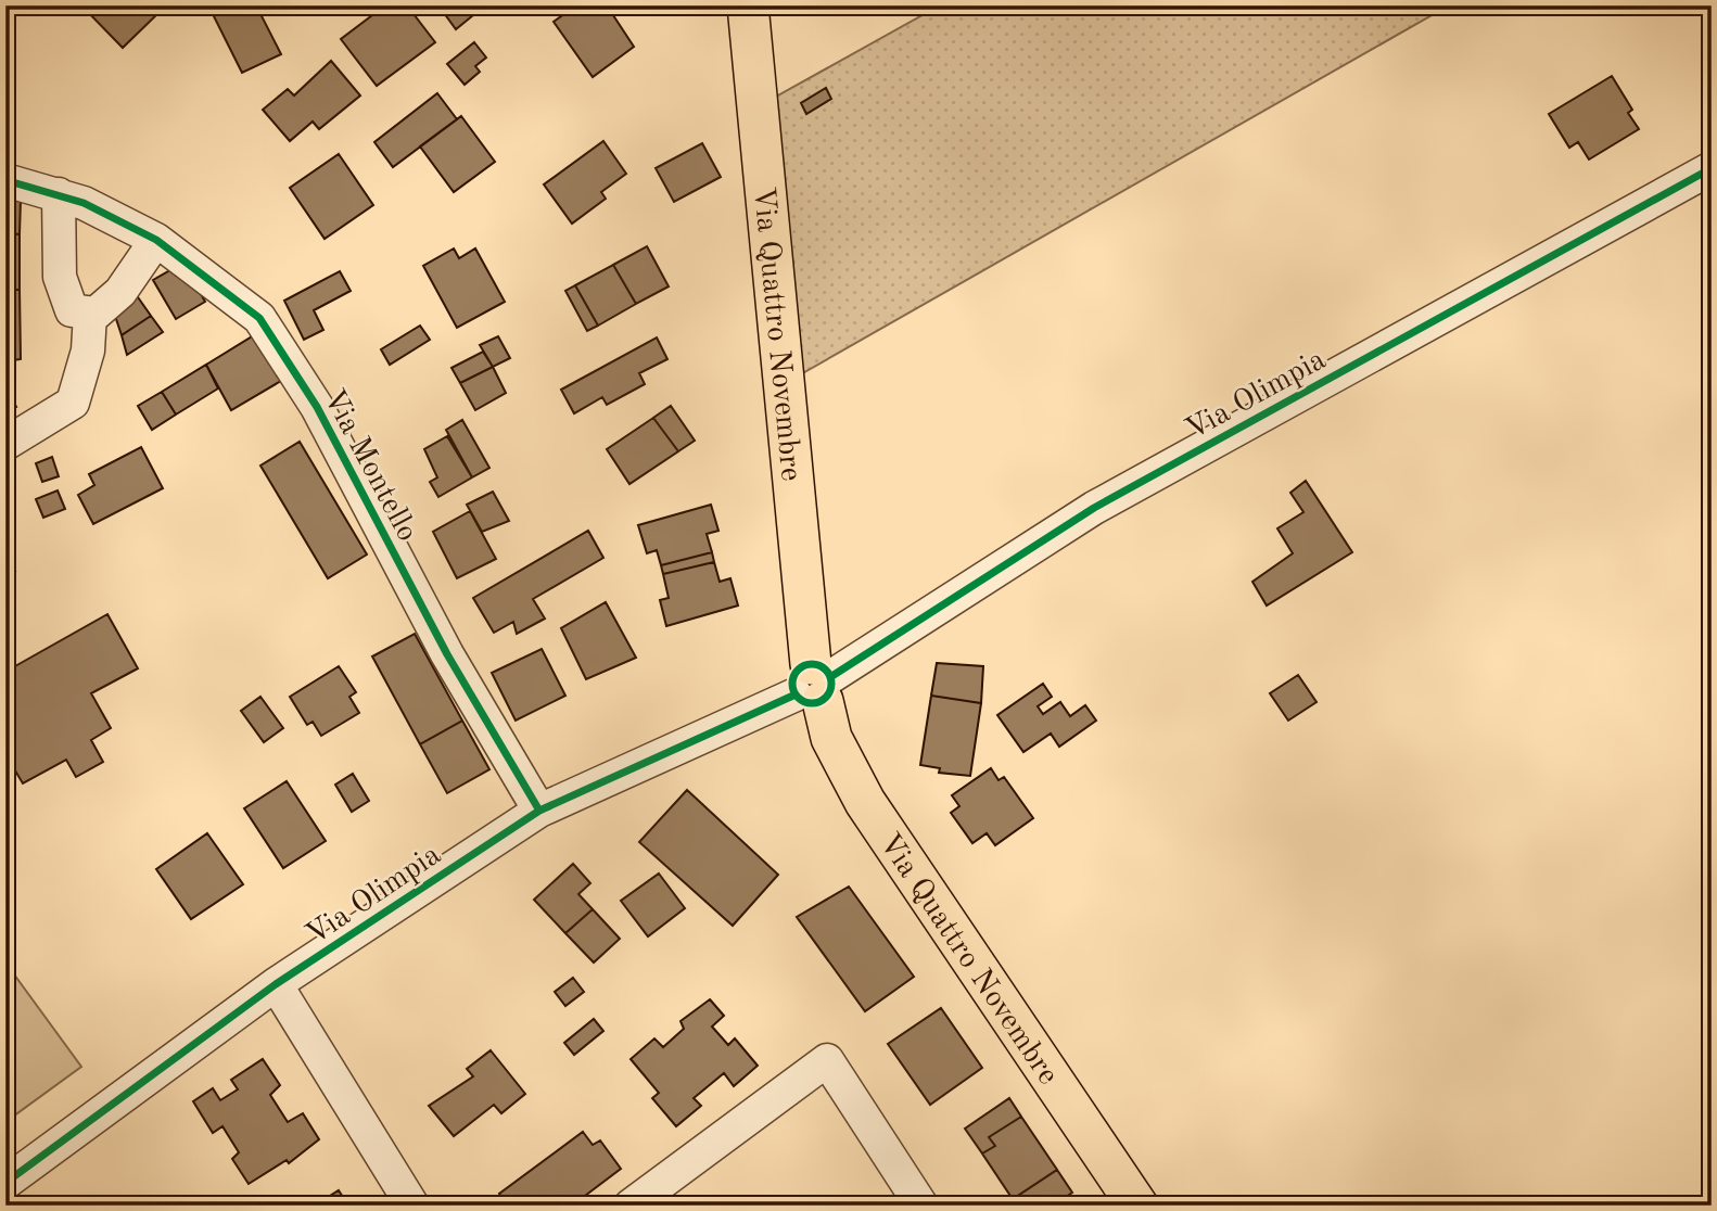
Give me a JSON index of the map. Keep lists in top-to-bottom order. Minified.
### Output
{"streets":{"main road":["Via Quattro Novembre"],"street":["Via Olimpia","Via Montello"]},"crossings":[["Via Quattro Novembre","Via Olimpia"],["Via Olimpia","Via Montello"]]}
